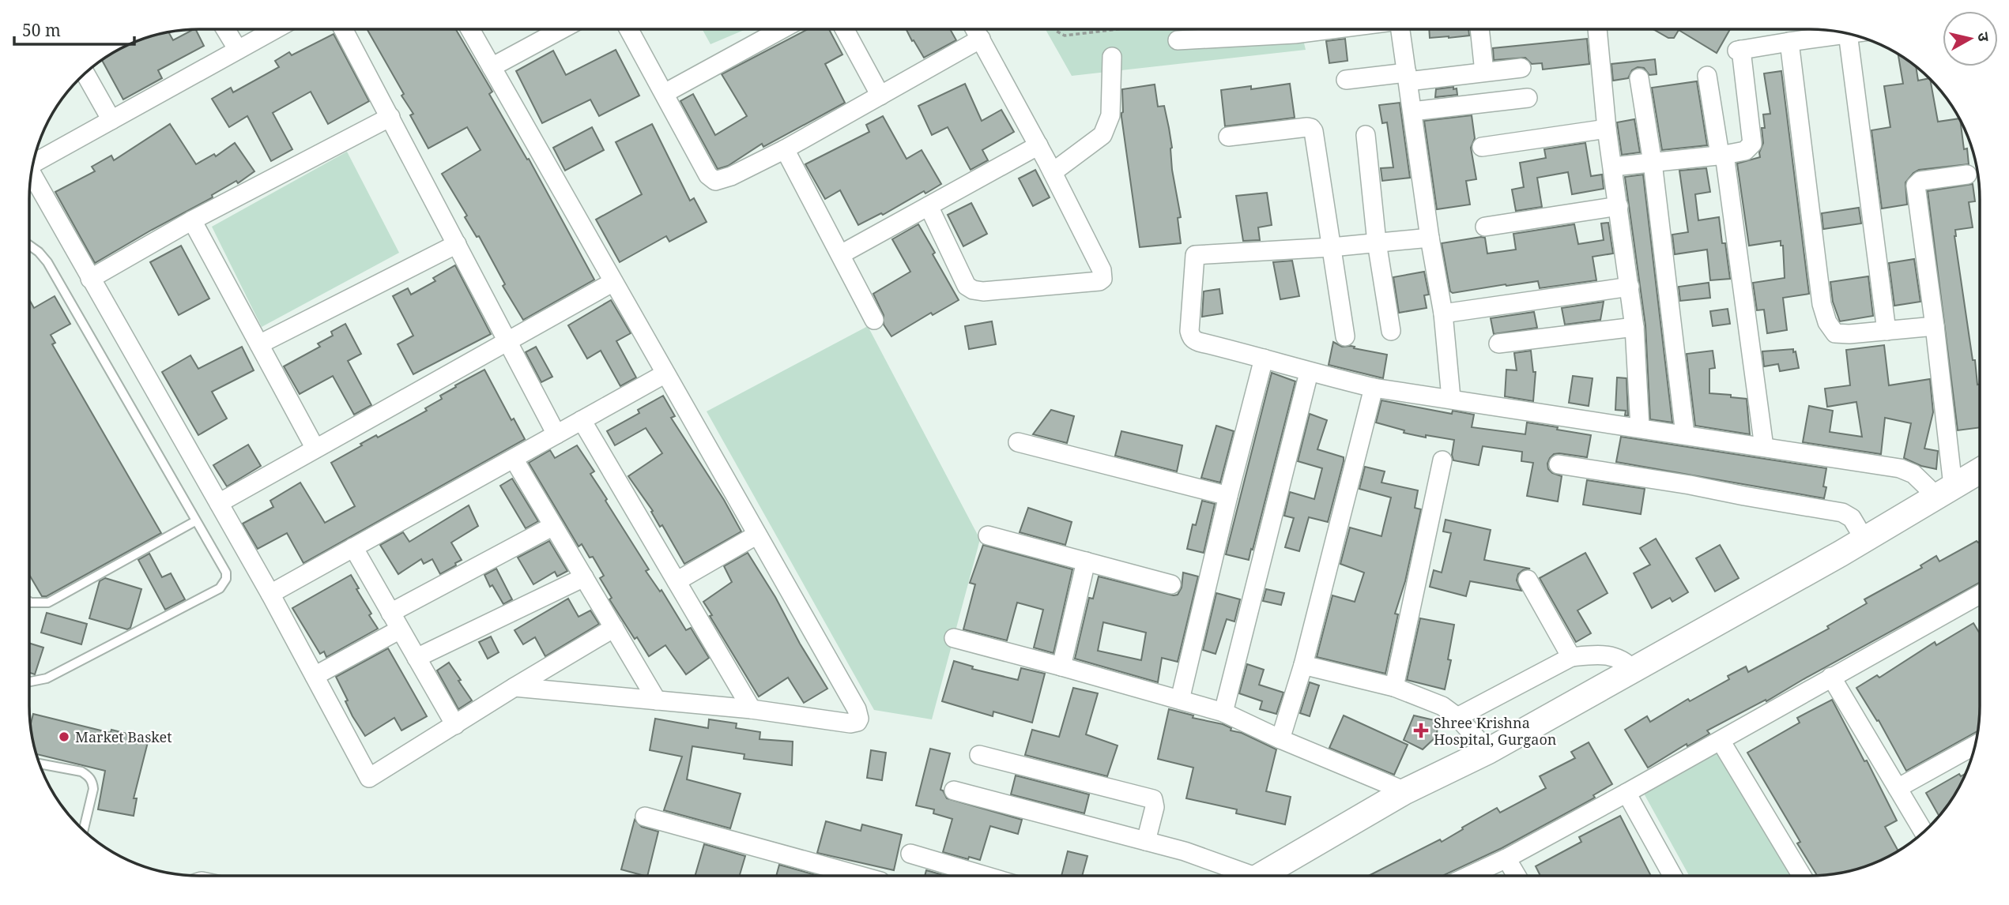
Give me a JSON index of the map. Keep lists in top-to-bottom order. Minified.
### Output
{"places":{"health":["Shree Krishna Hospital, Gurgaon"],"other":["Market Basket"]},"scale_bar":"50 m","north":"right"}
